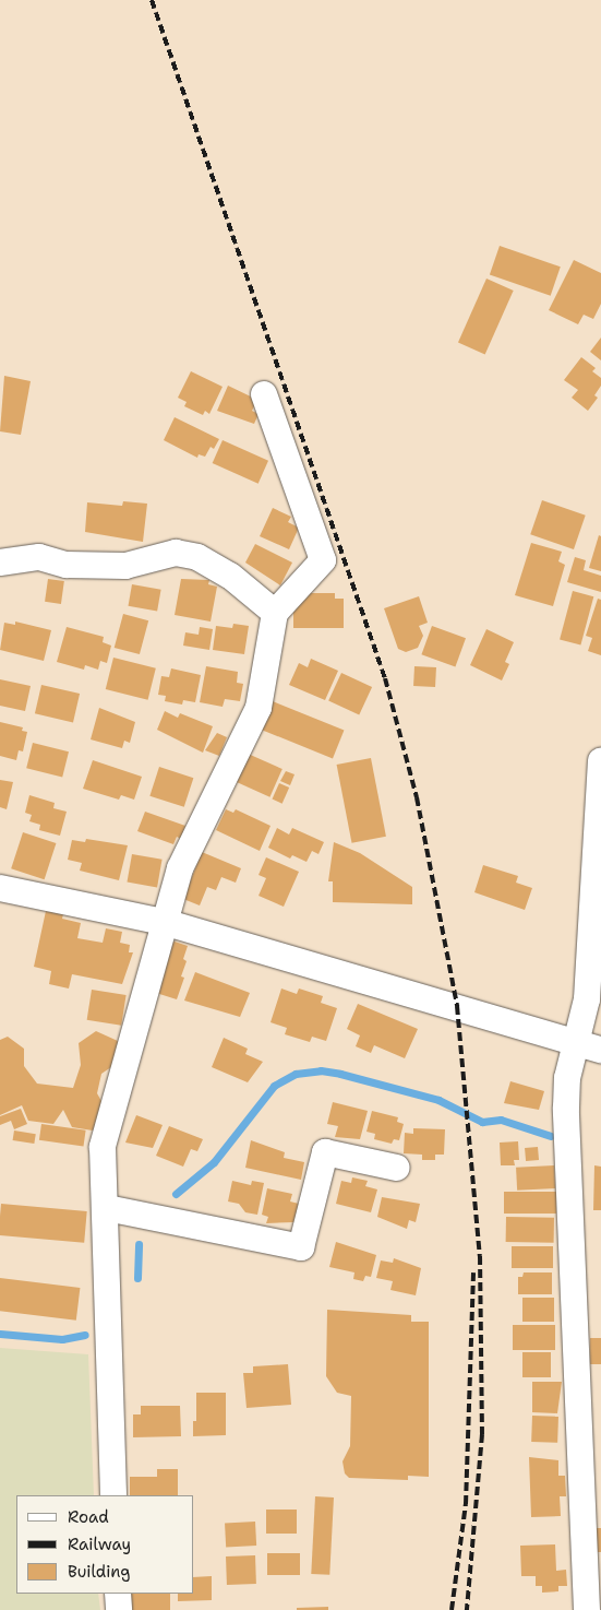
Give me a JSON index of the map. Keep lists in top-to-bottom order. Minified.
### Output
{"legend":["Road","Railway","Building"]}
